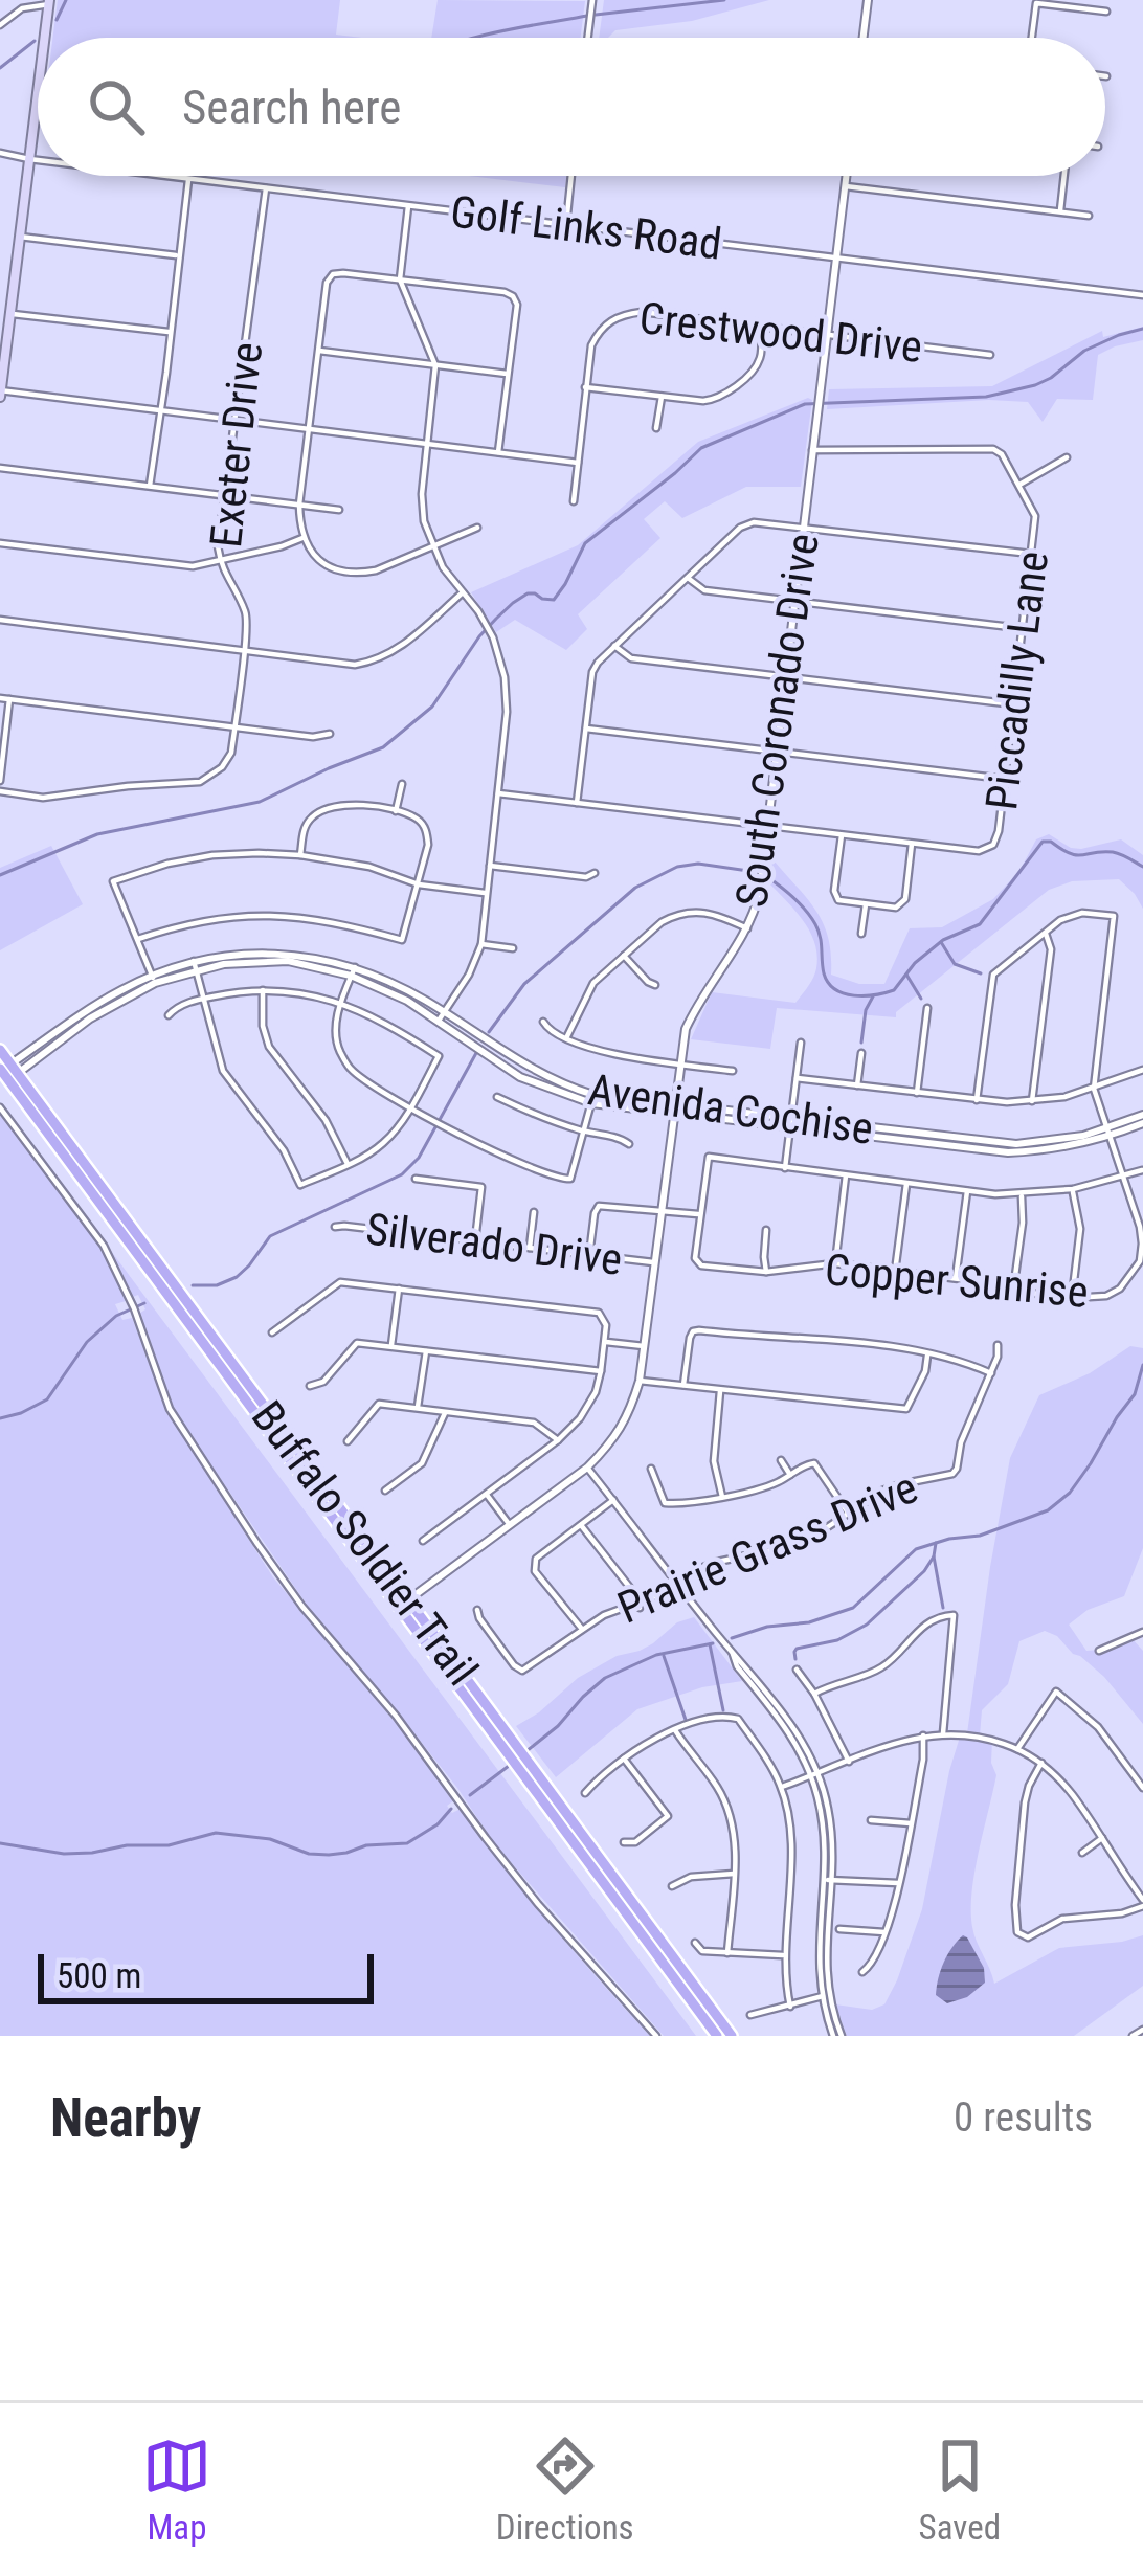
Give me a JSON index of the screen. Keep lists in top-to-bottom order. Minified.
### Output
{"streets":{"main road":["Buffalo Soldier Trail"],"street":["Golf Links Road","Crestwood Drive","Exeter Drive","Piccadilly Lane","South Coronado Drive","Avenida Cochise","Silverado Drive","Copper Sunrise","Prairie Grass Drive"]},"crossings":[["Golf Links Road","Exeter Drive"],["Golf Links Road","South Coronado Drive"],["Crestwood Drive","South Coronado Drive"],["South Coronado Drive","Avenida Cochise"],["South Coronado Drive","Silverado Drive"],["South Coronado Drive","Buffalo Soldier Trail"],["Avenida Cochise","Copper Sunrise"],["Avenida Cochise","Buffalo Soldier Trail"]],"scale_bar":"500 m","page":{"search":"Search here","scale":"500 m","heading":["Nearby","0 results"],"nav":["Map","Directions","Saved"]}}
